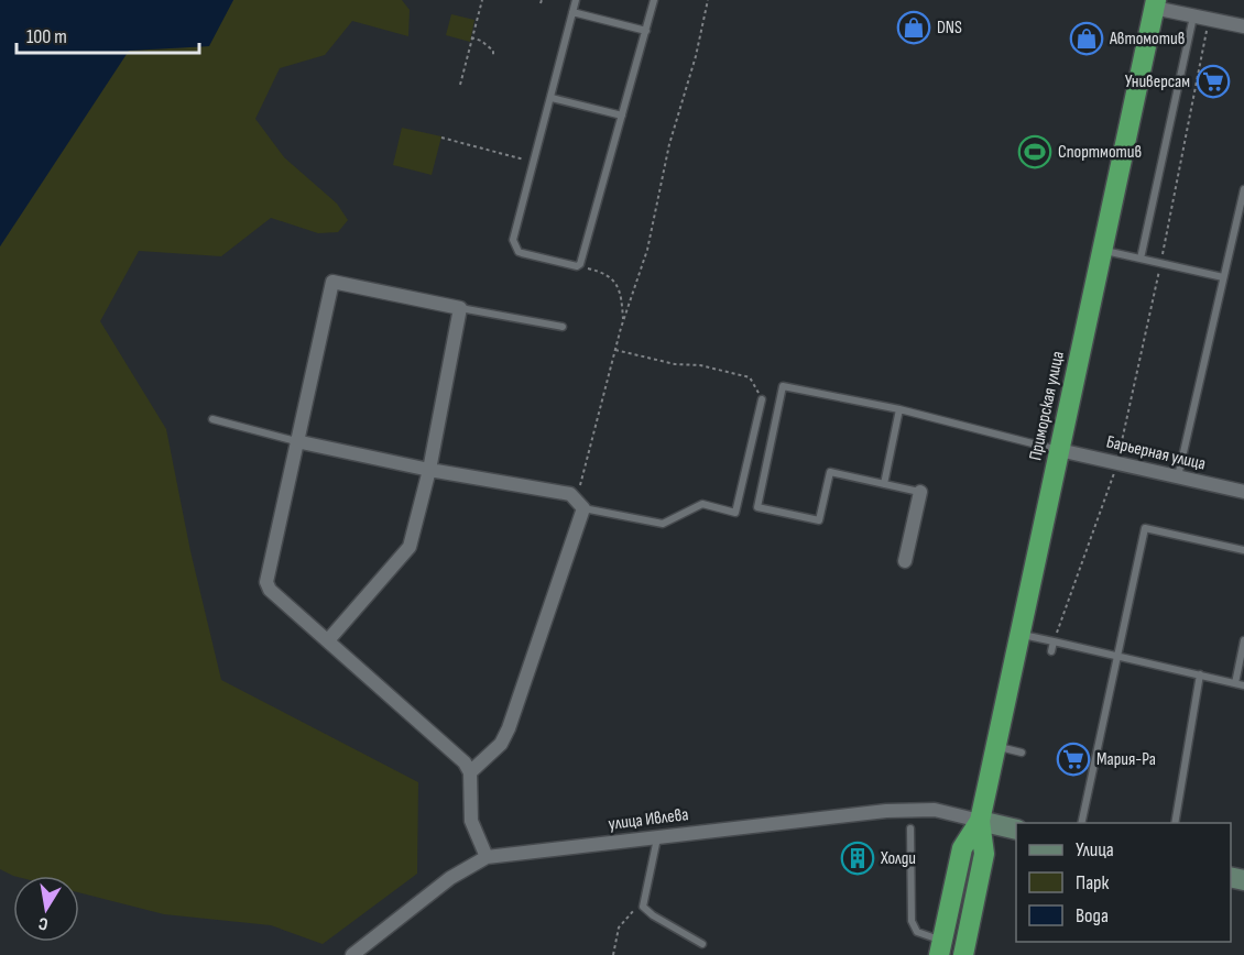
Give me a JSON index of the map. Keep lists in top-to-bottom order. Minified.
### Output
{"streets":{"highway":["Приморская улица"],"street":["Барьерная улица","улица Ивлева"]},"crossings":[["Приморская улица","Барьерная улица"],["Приморская улица","улица Ивлева"]],"places":{"shop":["DNS","Автомотив"],"supermarket":["Универсам","Мария-Ра"],"sports":["Спортмотив"],"building":["Холди"]},"legend":["Улица","Парк","Вода"],"scale_bar":"100 m","north":"bottom"}
